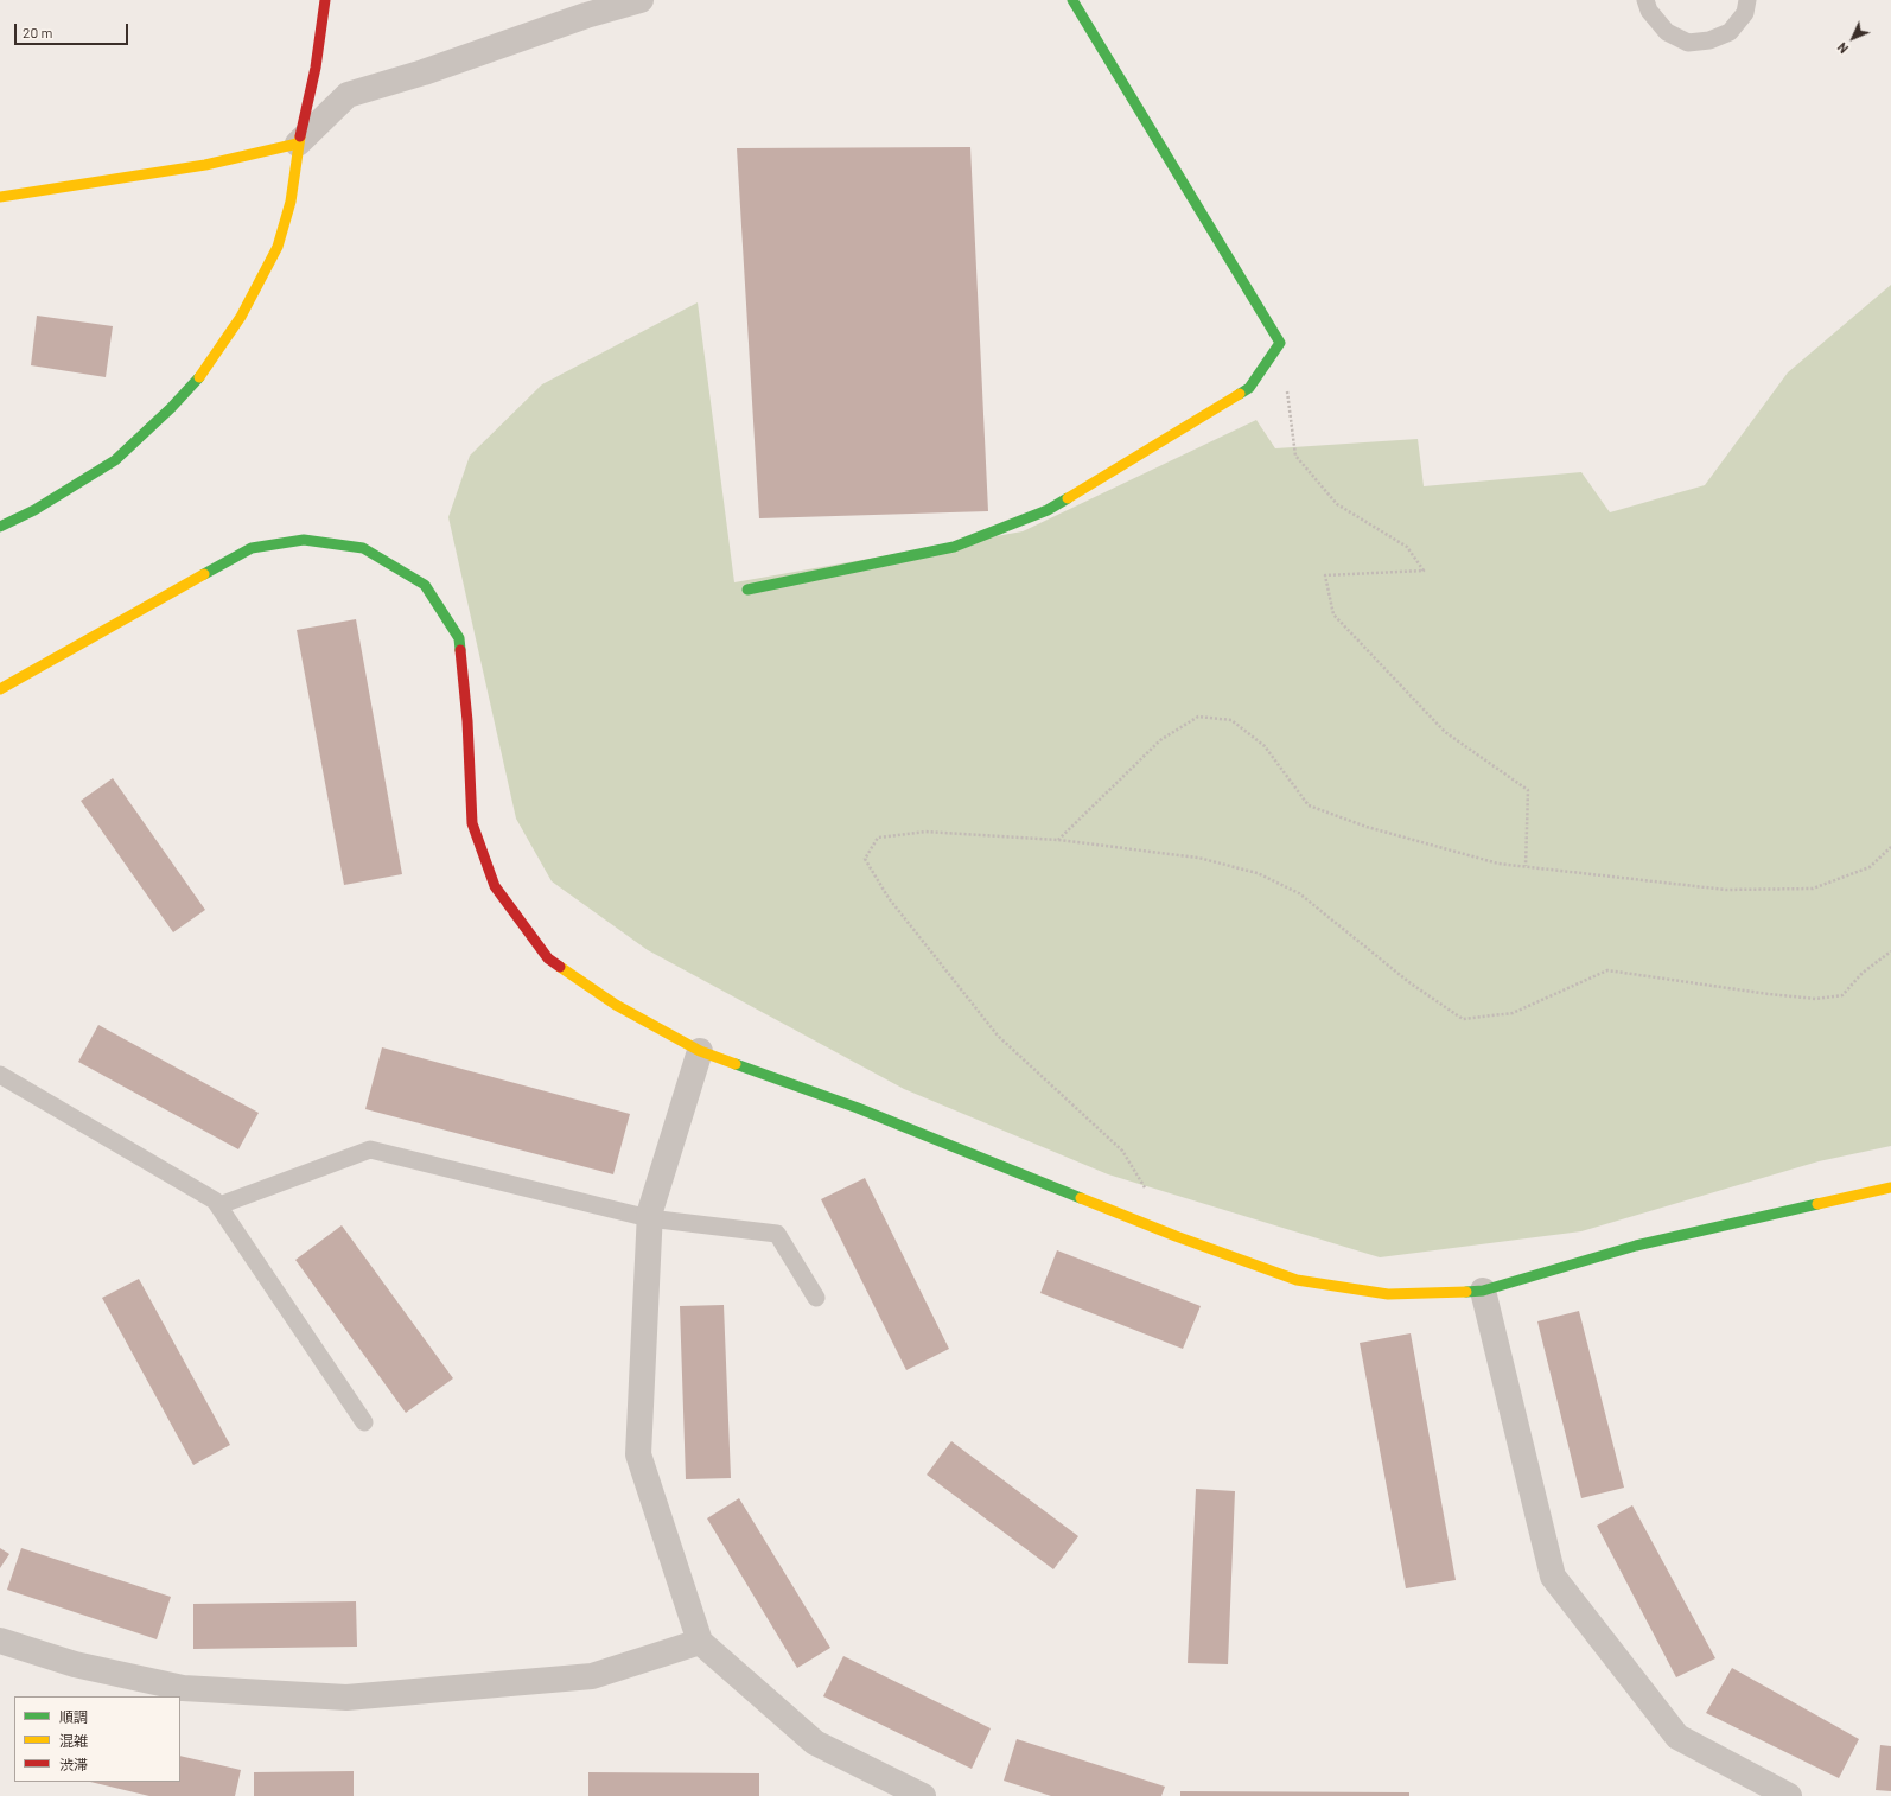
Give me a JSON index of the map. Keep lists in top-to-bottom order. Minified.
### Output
{"legend":["順調","混雑","渋滞"],"scale_bar":"20 m","north":"bottom left"}
